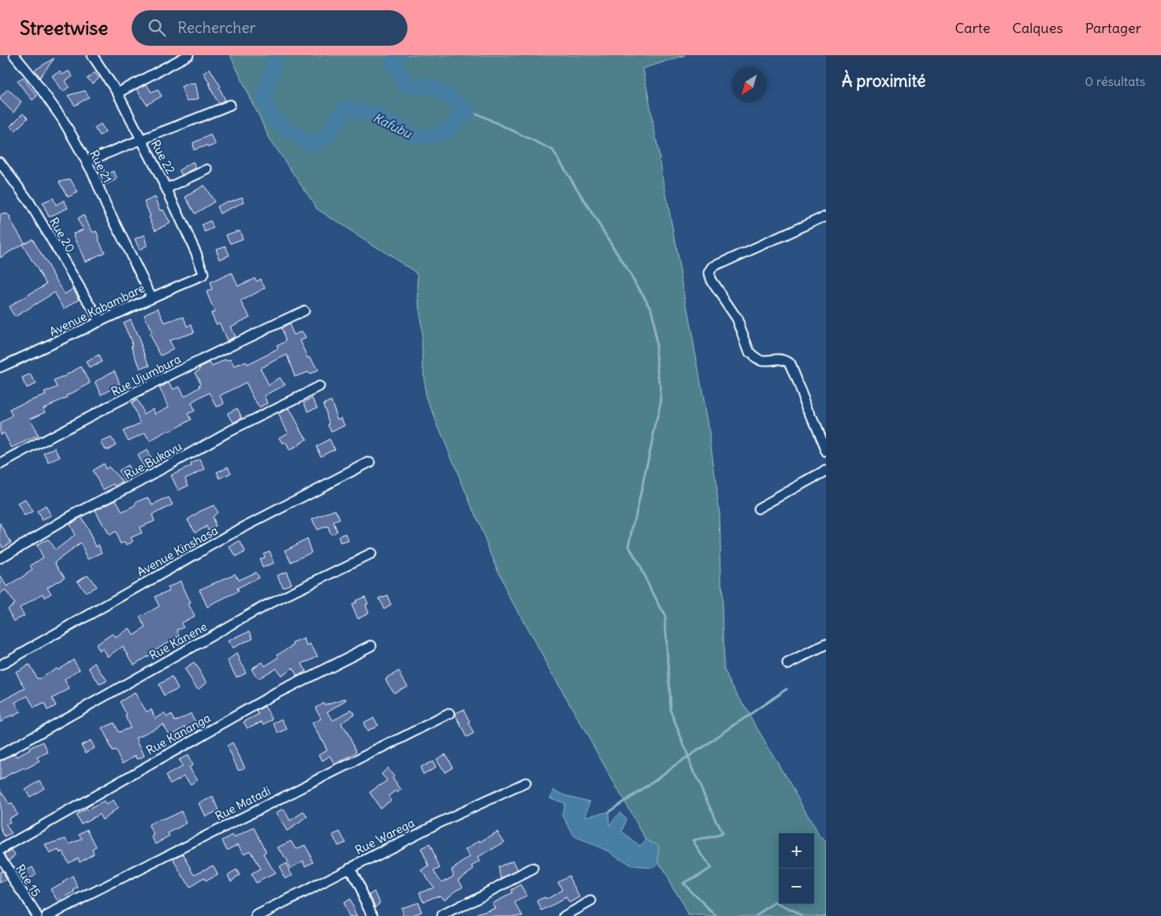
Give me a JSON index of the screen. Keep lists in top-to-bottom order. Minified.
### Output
{"streets":{"street":["Rue 22","Rue 21","Rue 20","Avenue Kabambare","Rue Ujumbura","Rue Bukavu","Avenue Kinshasa","Rue Kanene","Rue Kananga","Rue Matadi","Rue Warega","Rue 15"]},"crossings":[["Rue 22","Avenue Kabambare"],["Rue 21","Avenue Kabambare"],["Rue 20","Avenue Kabambare"]],"water":["Kafubu"],"north":"bottom left","page":{"header":"Streetwise","search":"Rechercher","nav":["Carte","Calques","Partager"],"heading":["À proximité","0 résultats"],"map_buttons":["+","−"]}}
